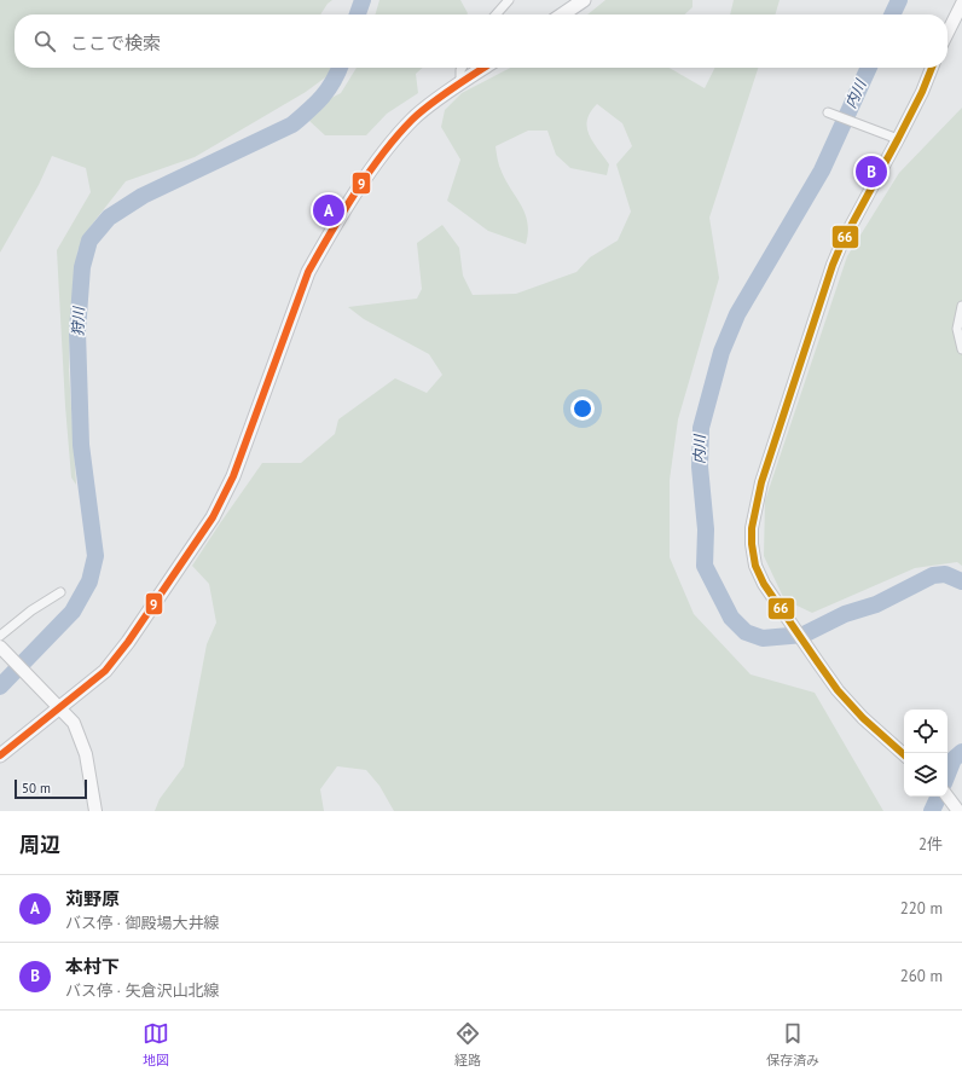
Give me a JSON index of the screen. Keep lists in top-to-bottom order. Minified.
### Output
{"water":["内川","狩川"],"lines":["transit line 9","transit line 66"],"scale_bar":"50 m","page":{"search":"ここで検索","pins":["B","A"],"scale":"50 m","heading":["周辺","2件"],"list":[{"mark":"A","name":"苅野原","note":"バス停 · 御殿場大井線","value":"220 m"},{"mark":"B","name":"本村下","note":"バス停 · 矢倉沢山北線","value":"260 m"}],"nav":["地図","経路","保存済み"]}}
